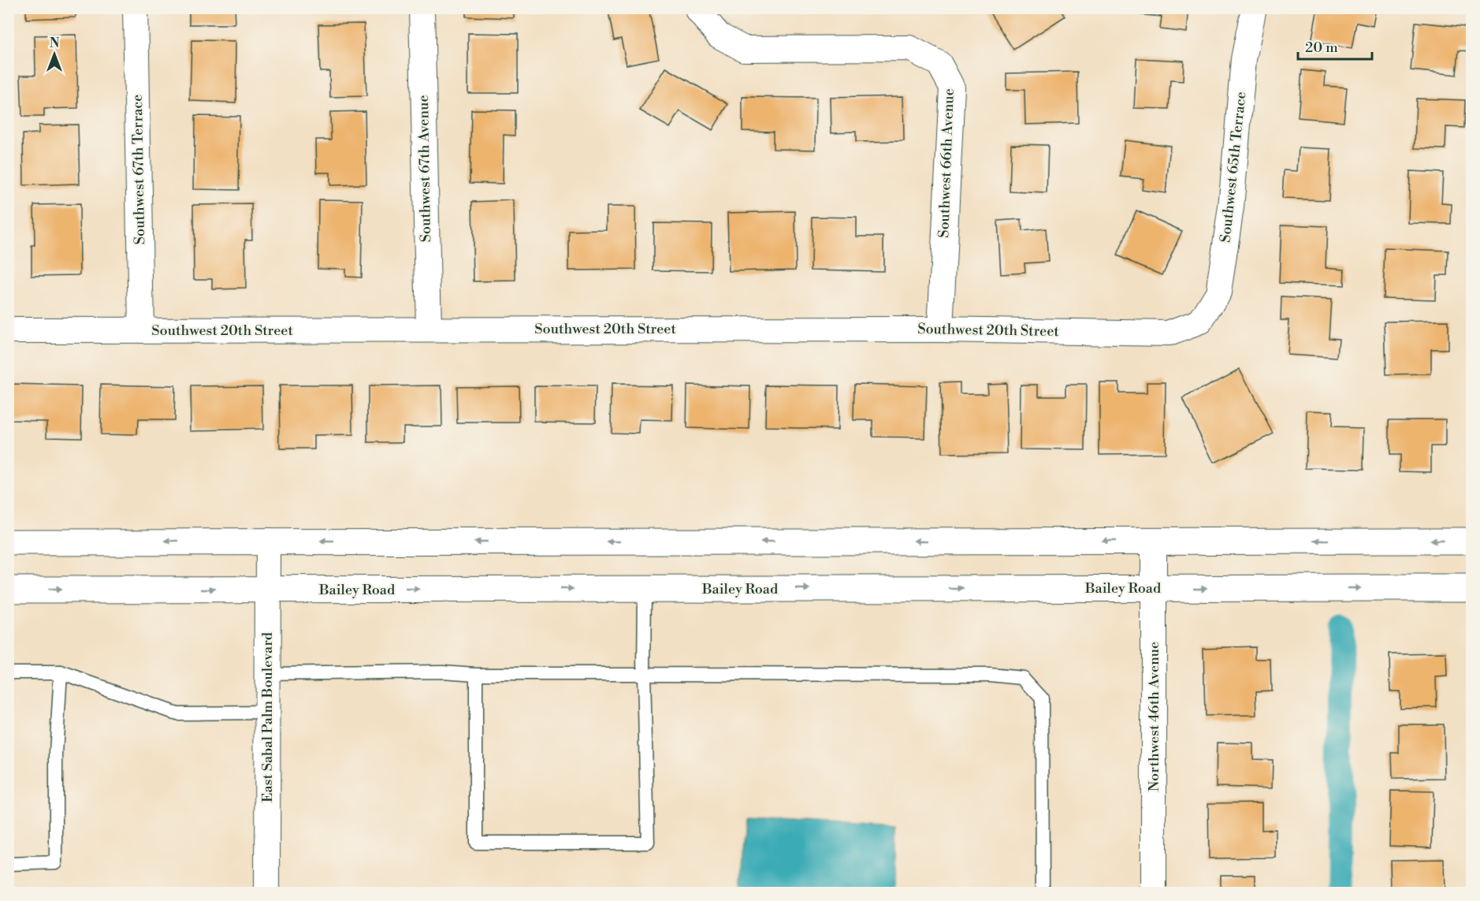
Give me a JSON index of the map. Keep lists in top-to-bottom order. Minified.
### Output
{"streets":{"street":["Southwest 66th Avenue","Southwest 65th Terrace","Southwest 67th Avenue","Southwest 67th Terrace","Southwest 20th Street","Bailey Road","Northwest 46th Avenue","East Sabal Palm Boulevard"]},"crossings":[["Southwest 66th Avenue","Southwest 20th Street"],["Southwest 65th Terrace","Southwest 20th Street"],["Southwest 67th Avenue","Southwest 20th Street"],["Southwest 67th Terrace","Southwest 20th Street"],["Bailey Road","Northwest 46th Avenue"],["Bailey Road","East Sabal Palm Boulevard"]],"scale_bar":"20 m","north":"top"}
